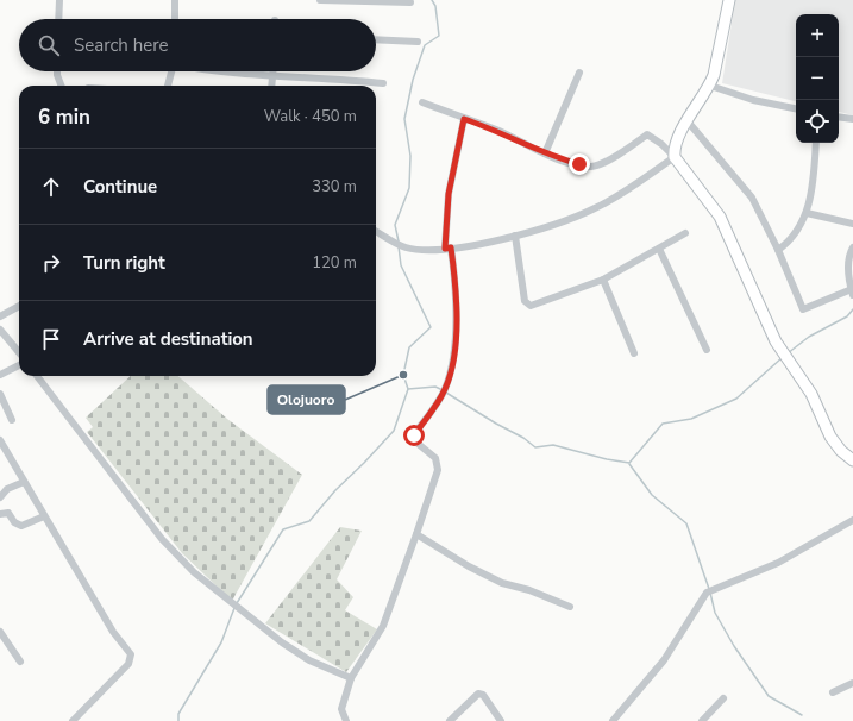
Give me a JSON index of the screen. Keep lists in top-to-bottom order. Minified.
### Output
{"places":["Olojuoro"],"page":{"map_buttons":["+","−"],"search":"Search here","heading":["6 min","Walk · 450 m"],"list":[["Continue","330 m"],["Turn right","120 m"],"Arrive at destination"]}}
